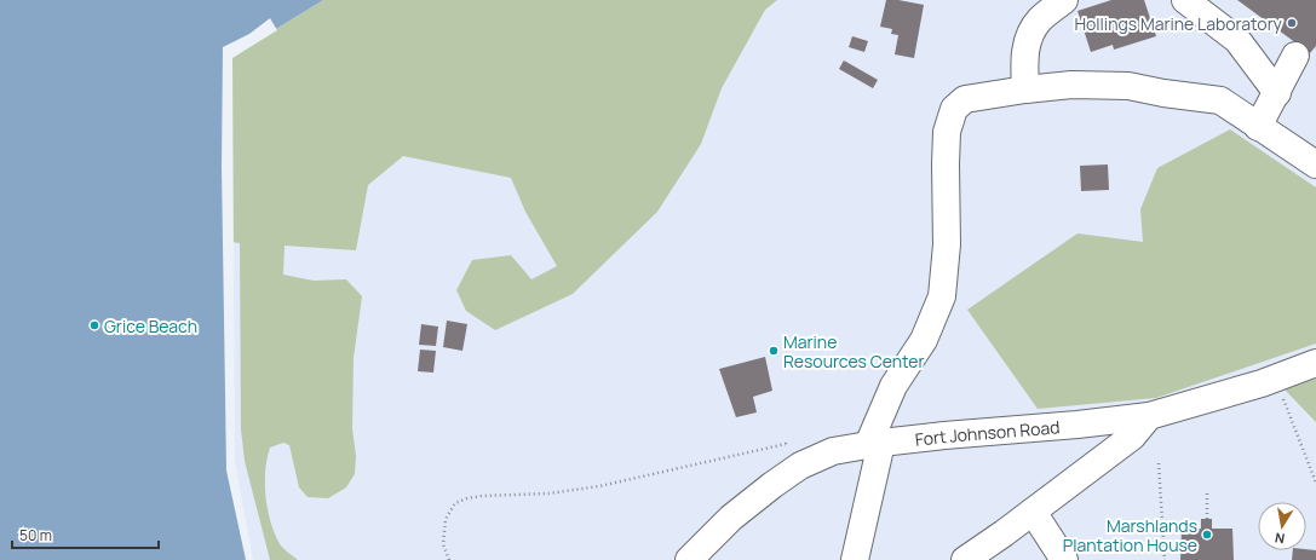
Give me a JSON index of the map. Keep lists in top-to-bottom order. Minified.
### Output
{"streets":{"lane":["Fort Johnson Road"]},"places":["Hollings Marine Laboratory","Grice Beach","Marine Resources Center","Marshlands Plantation House"],"scale_bar":"50 m","north":"bottom"}
